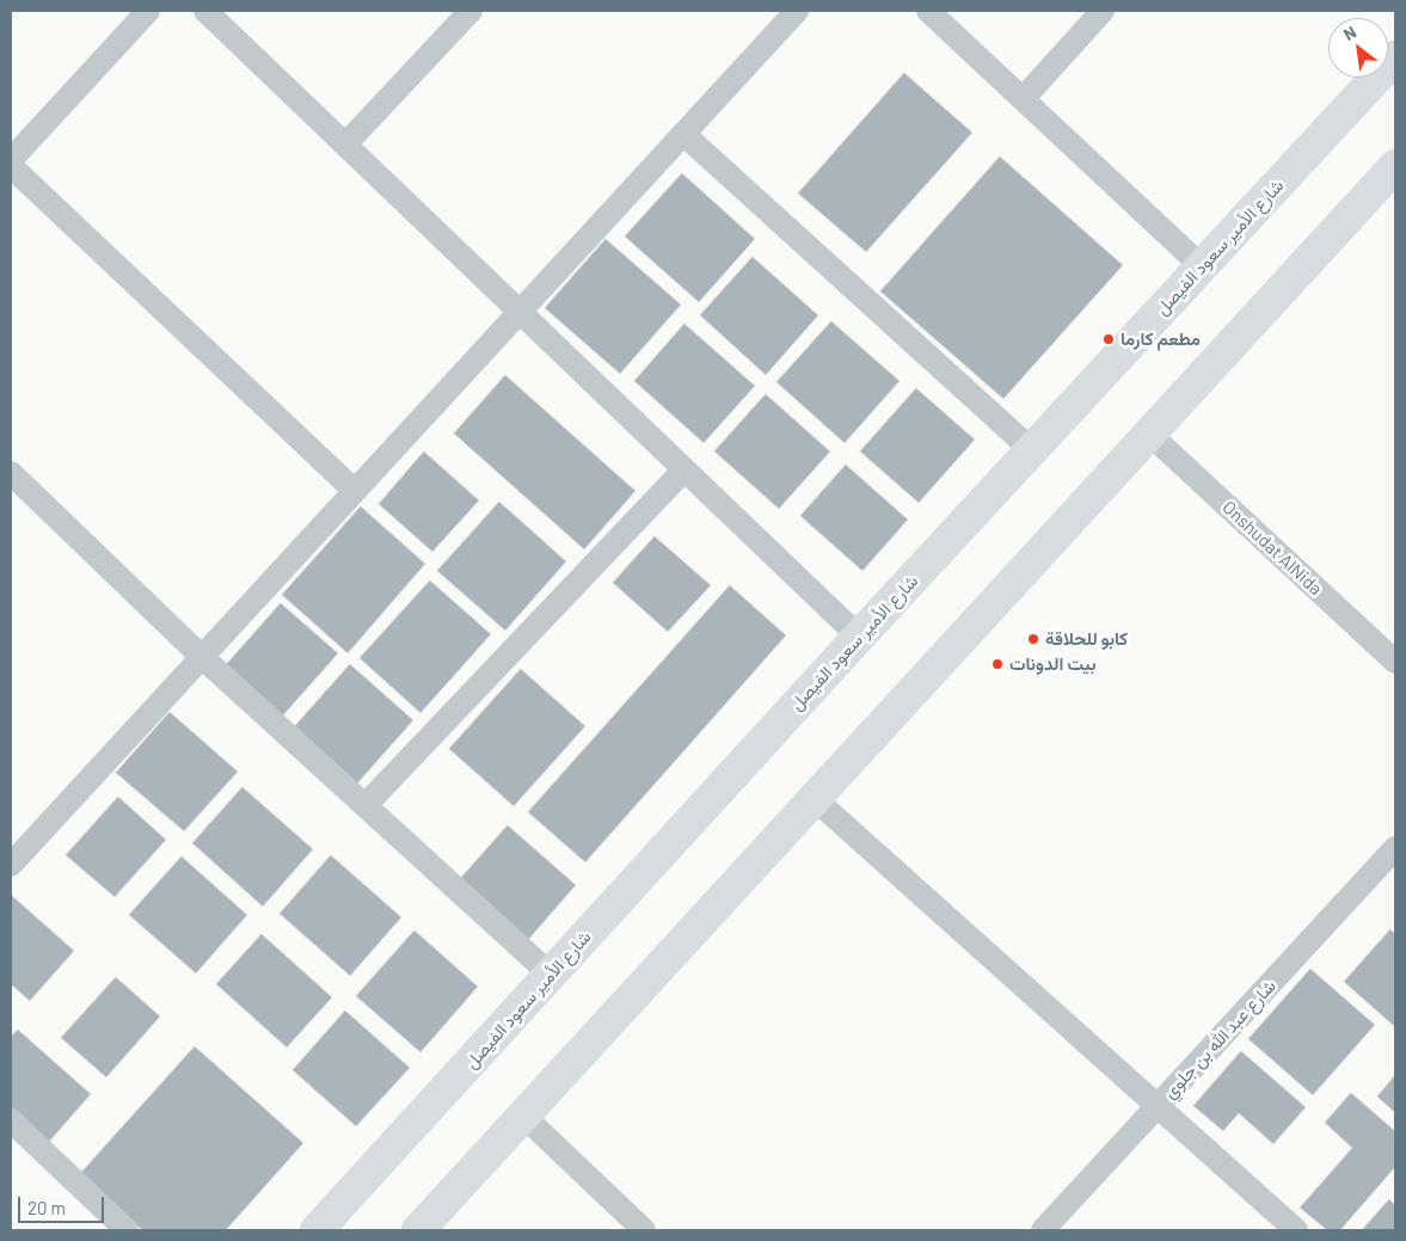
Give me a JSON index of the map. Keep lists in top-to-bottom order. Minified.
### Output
{"streets":{"main road":["شارع الأمير سعود الفيصل"],"street":["Onshudat AlNida","شارع عبد الله بن جلوي"]},"places":["مطعم كارما","كابو للحلاقة","بيت الدونات"],"scale_bar":"20 m","north":"top left"}
